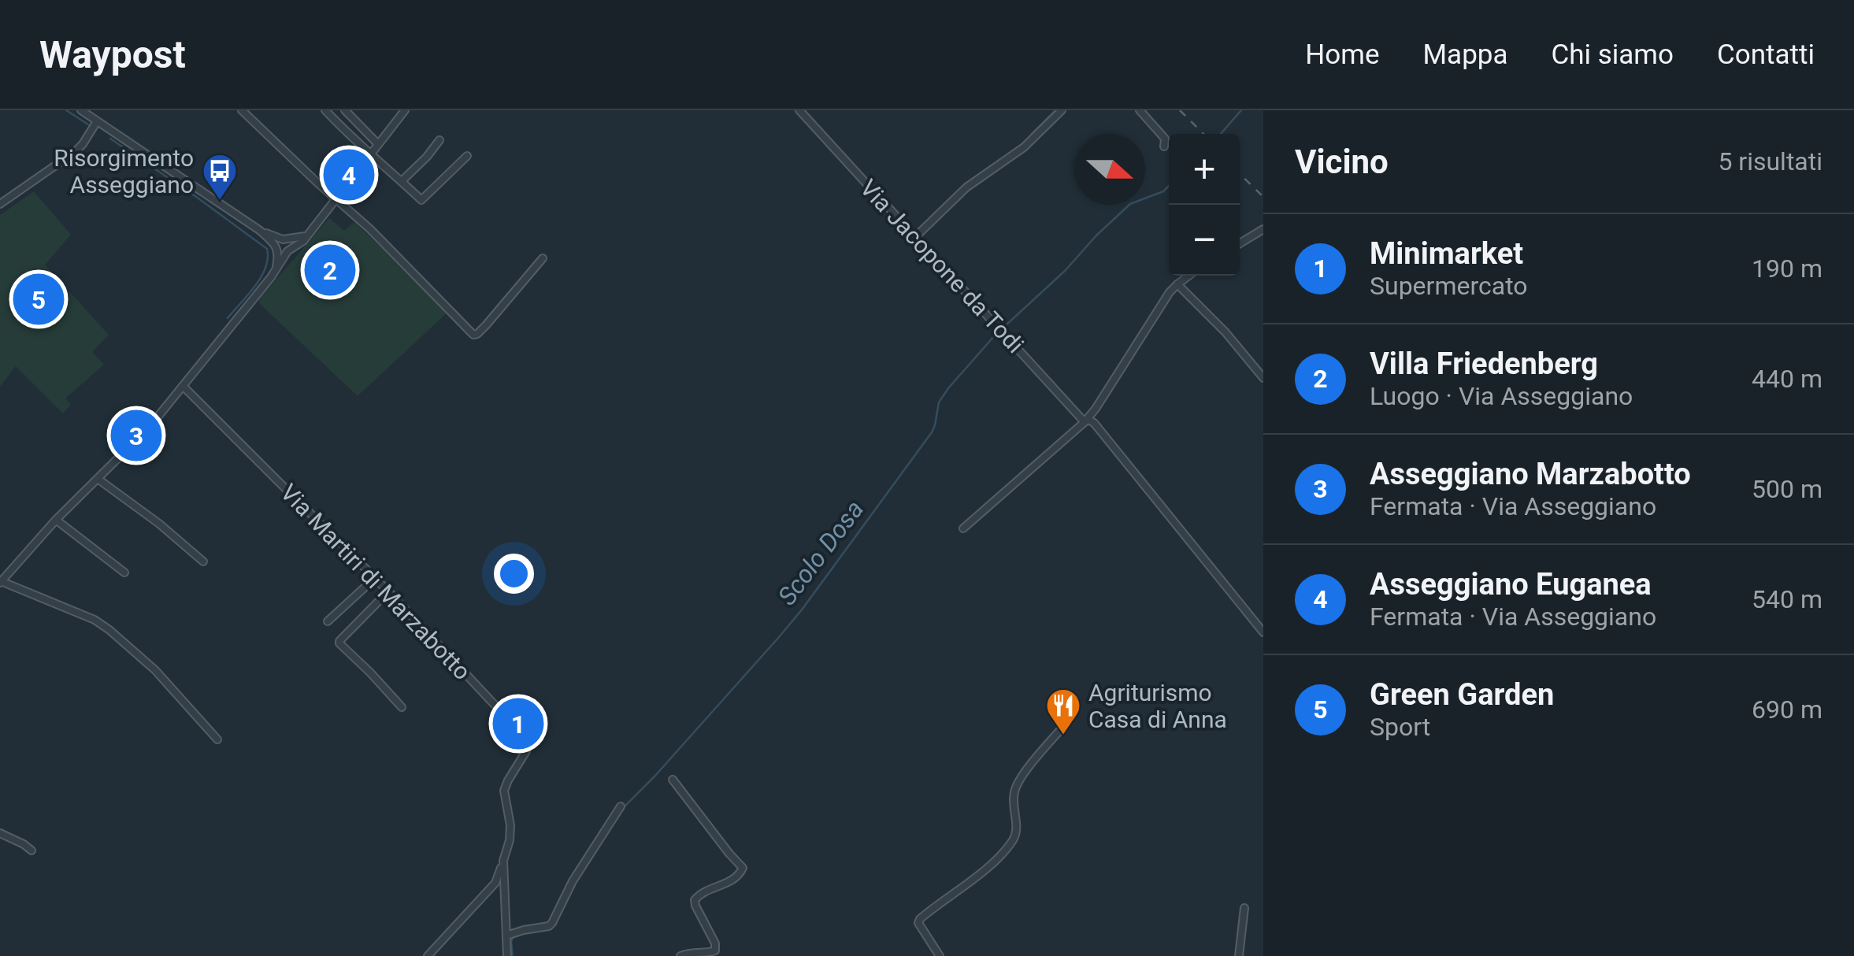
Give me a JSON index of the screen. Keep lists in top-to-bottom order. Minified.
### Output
{"streets":{"street":["Via Jacopone da Todi","Via Martiri di Marzabotto"]},"water":["Scolo Dosa"],"places":{"bus stop":["Risorgimento Asseggiano"],"restaurant":["Agriturismo Casa di Anna"]},"north":"right","page":{"header":"Waypost","nav":["Home","Mappa","Chi siamo","Contatti"],"heading":["Vicino","5 risultati"],"map_buttons":["+","−"],"pins":["4","2","5","3","1"],"list":[{"mark":"1","name":"Minimarket","note":"Supermercato","value":"190 m"},{"mark":"2","name":"Villa Friedenberg","note":"Luogo · Via Asseggiano","value":"440 m"},{"mark":"3","name":"Asseggiano Marzabotto","note":"Fermata · Via Asseggiano","value":"500 m"},{"mark":"4","name":"Asseggiano Euganea","note":"Fermata · Via Asseggiano","value":"540 m"},{"mark":"5","name":"Green Garden","note":"Sport","value":"690 m"}]}}
